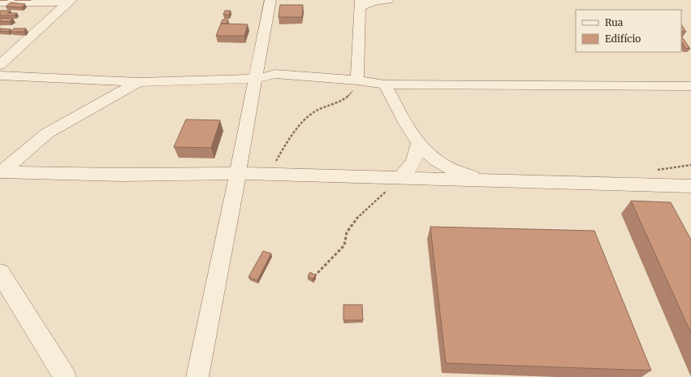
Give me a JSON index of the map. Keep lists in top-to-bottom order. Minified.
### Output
{"legend":["Rua","Edifício"]}
